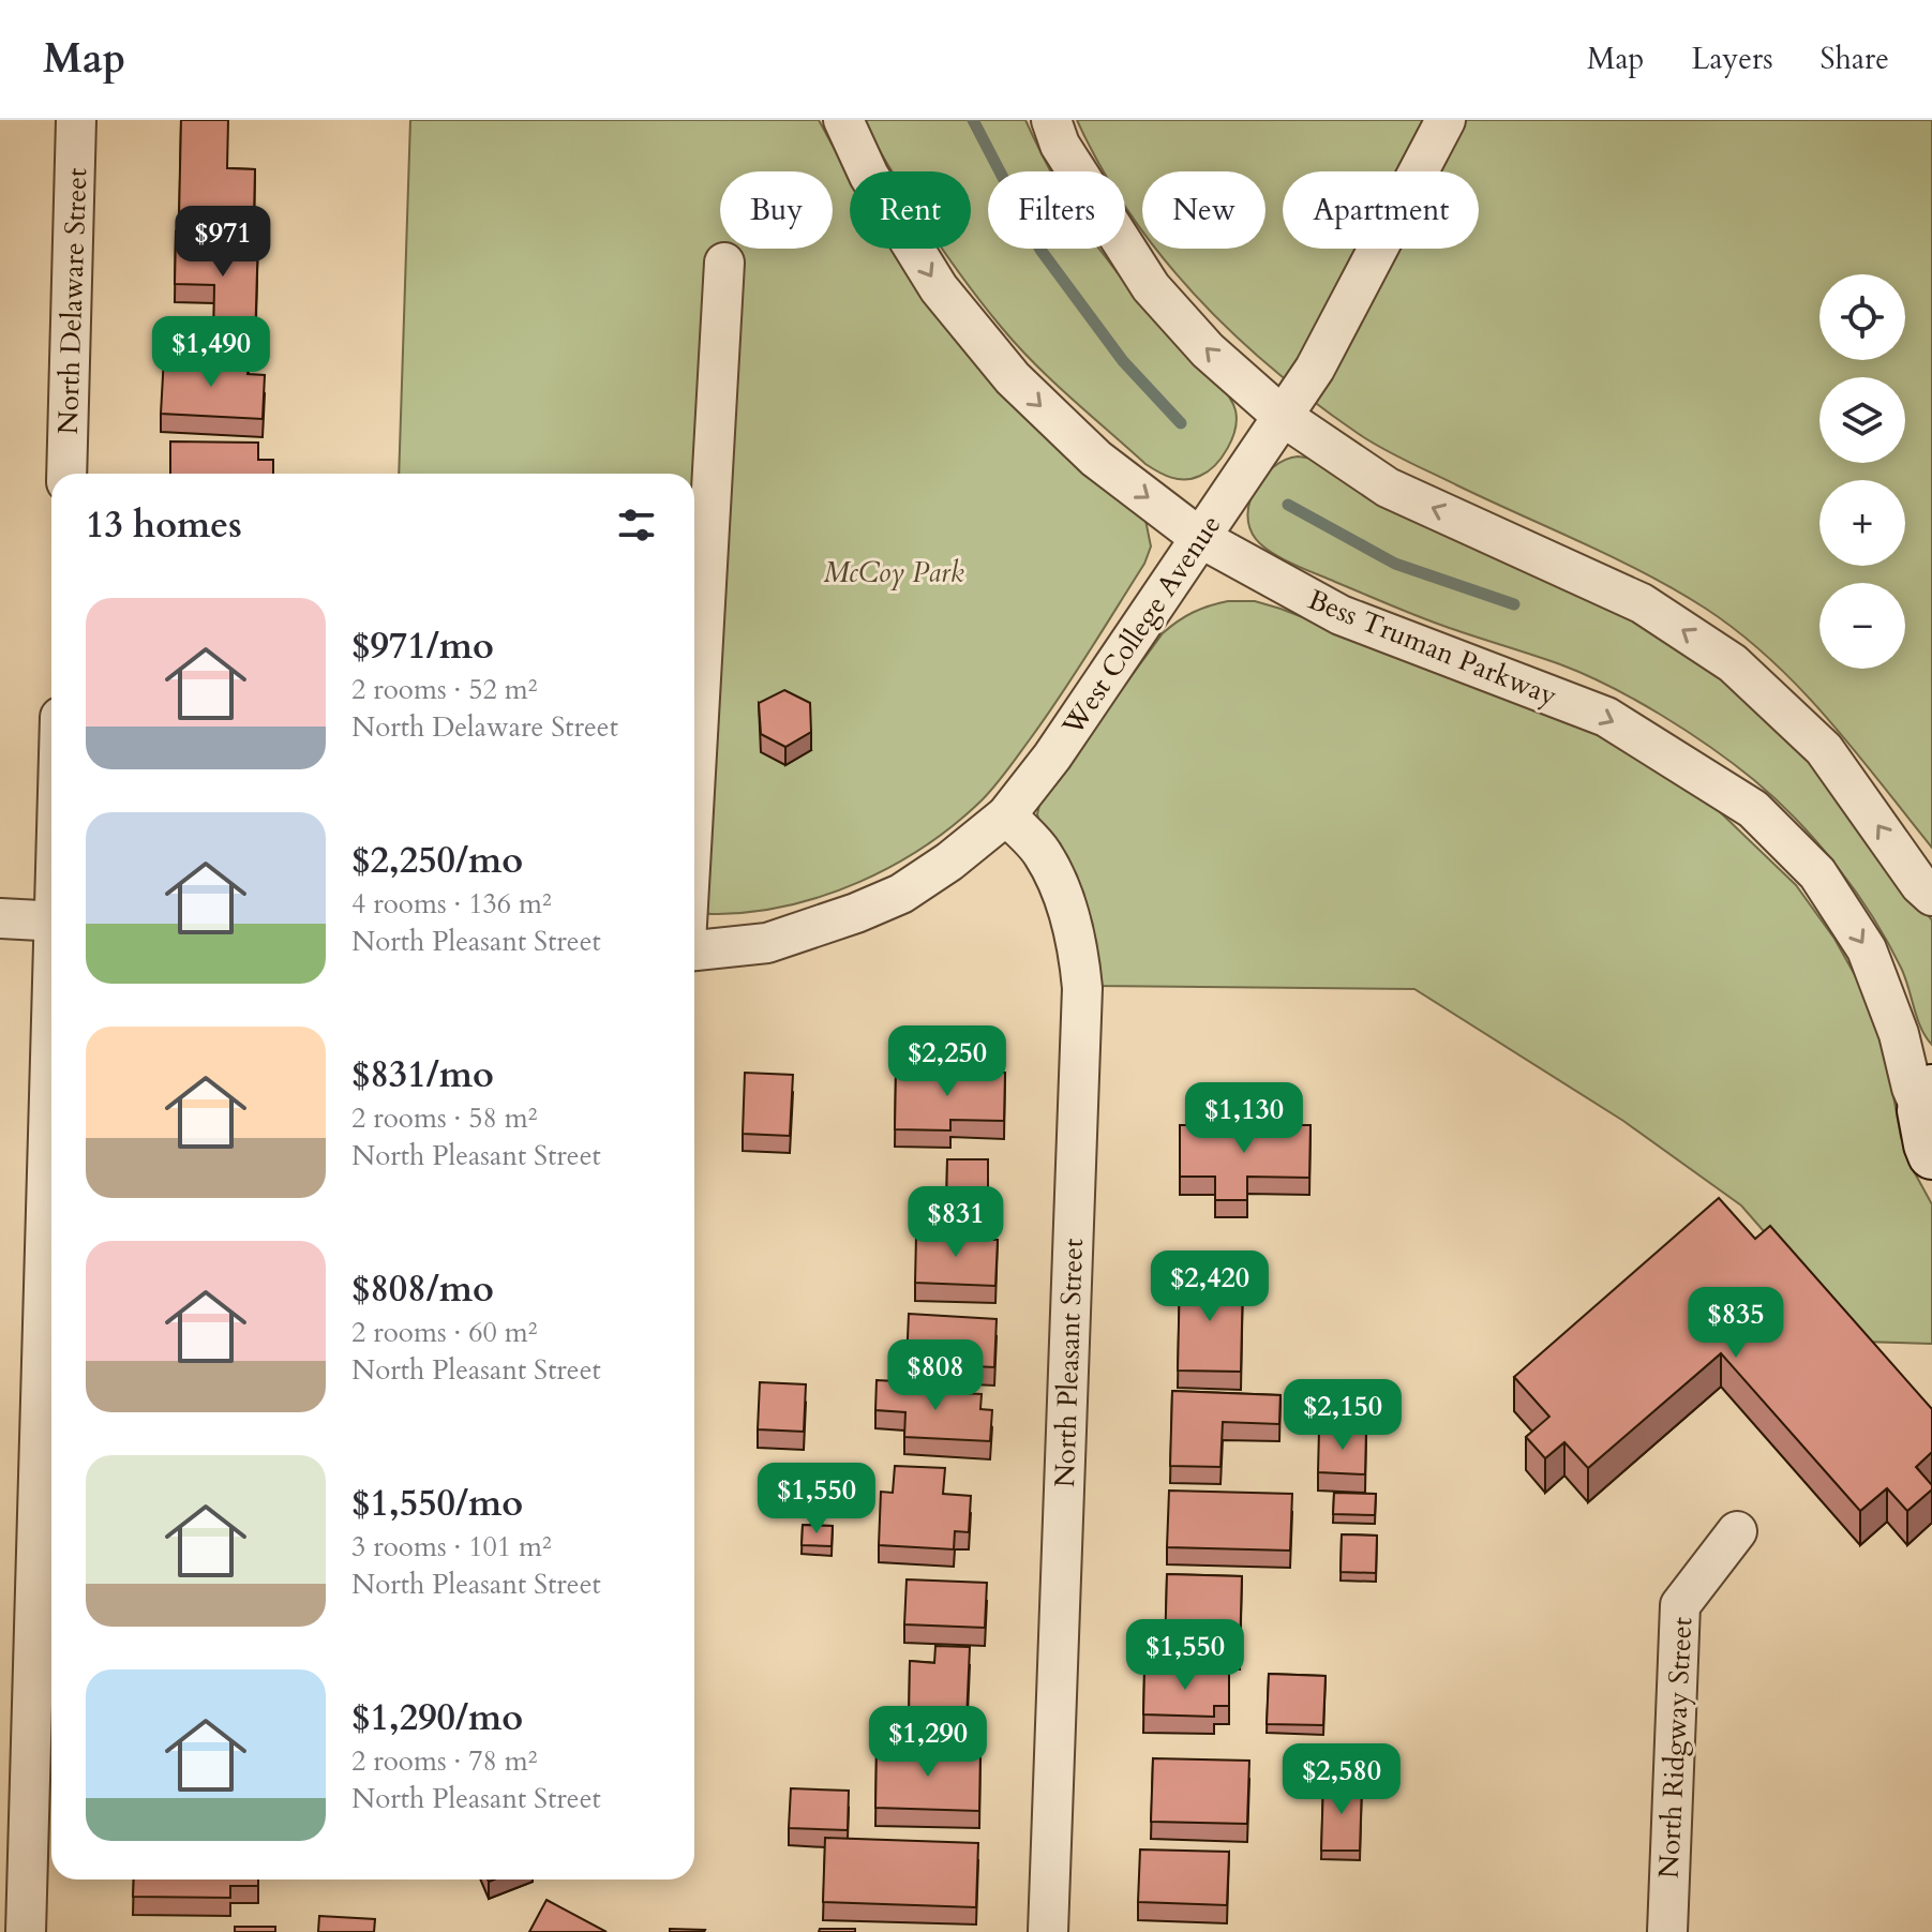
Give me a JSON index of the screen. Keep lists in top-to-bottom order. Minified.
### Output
{"streets":{"street":["North Delaware Street","West College Avenue","Bess Truman Parkway","North Pleasant Street","North Ridgway Street"]},"crossings":[["West College Avenue","Bess Truman Parkway"],["West College Avenue","North Pleasant Street"]],"parks":["McCoy Park"],"page":{"header":"Map","nav":["Map","Layers","Share"],"chip":["Buy","Rent","Filters","New","Apartment"],"price":["$971","$1,490","$2,250","$1,130","$831","$2,420","$835","$808","$2,150","$1,550","$1,550","$1,290","$2,580"],"map_buttons":["+","−"],"heading":"13 homes","list":[{"name":"$971/mo","note":"2 rooms · 52 m² · North Delaware Street"},{"name":"$2,250/mo","note":"4 rooms · 136 m² · North Pleasant Street"},{"name":"$831/mo","note":"2 rooms · 58 m² · North Pleasant Street"},{"name":"$808/mo","note":"2 rooms · 60 m² · North Pleasant Street"},{"name":"$1,550/mo","note":"3 rooms · 101 m² · North Pleasant Street"},{"name":"$1,290/mo","note":"2 rooms · 78 m² · North Pleasant Street"}]}}
